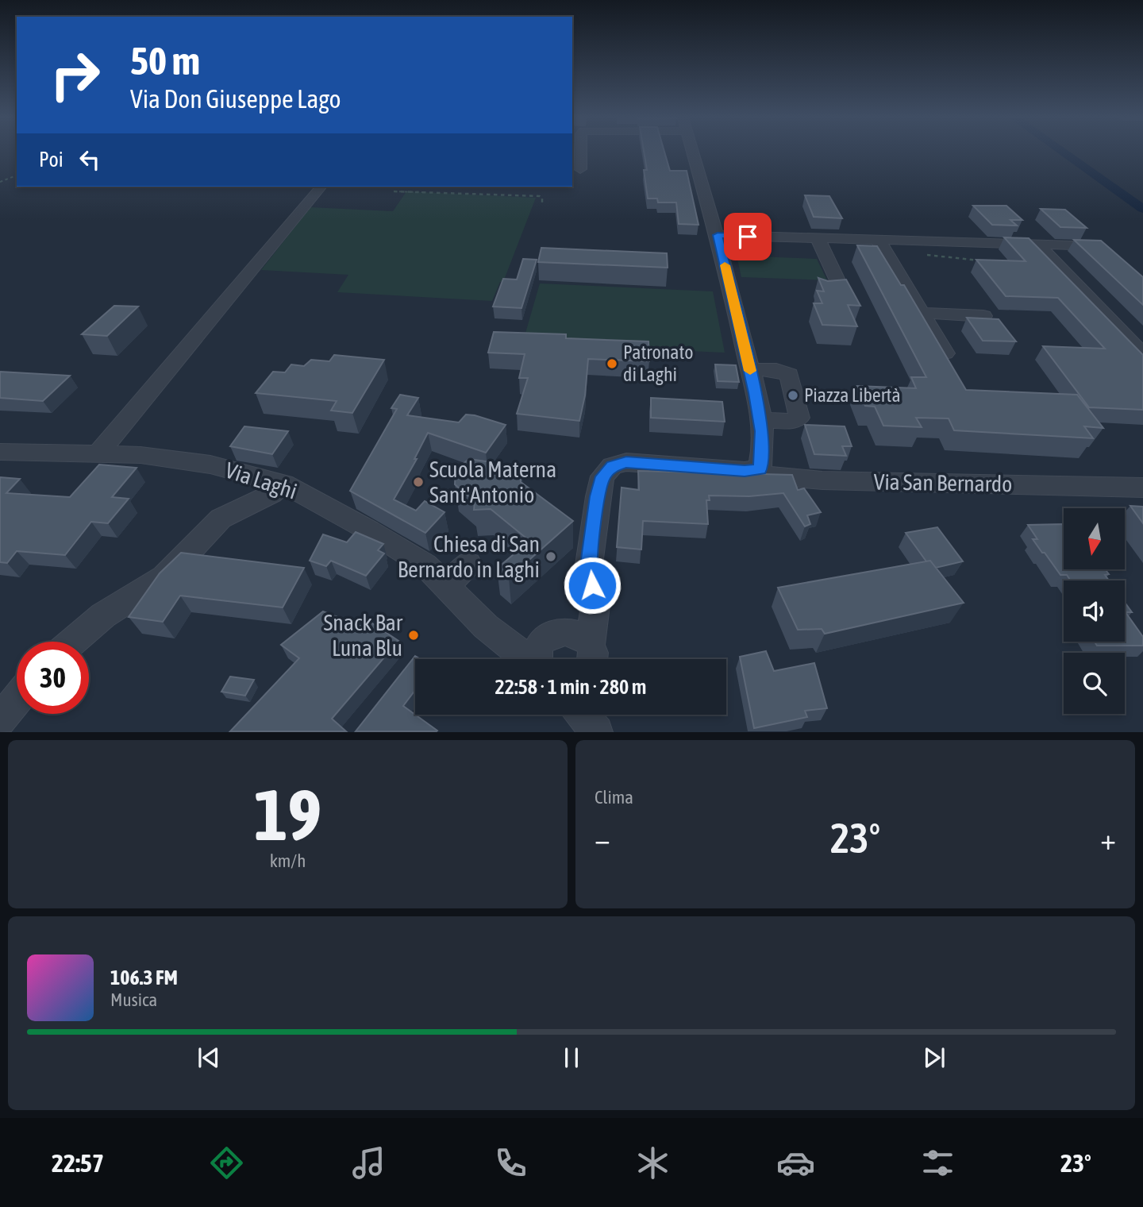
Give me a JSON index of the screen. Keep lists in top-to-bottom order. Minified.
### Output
{"streets":{"street":["Via Laghi","Via San Bernardo"]},"crossings":[["Via Laghi","Via San Bernardo"]],"places":["Patronato di Laghi","Piazza Libertà","Scuola Materna Sant'Antonio","Chiesa di San Bernardo in Laghi","Snack Bar Luna Blu"],"north":"bottom","page":{"turn":["50 m","Via Don Giuseppe Lago"],"then":"Poi","limit":"30","trip":"22:58 · 1 min · 280 m","tile":[["19","km/h"],"Clima"],"heat":["−","23°","+"],"song":["106.3 FM","Musica"],"tabs":["22:57","23°"]}}
